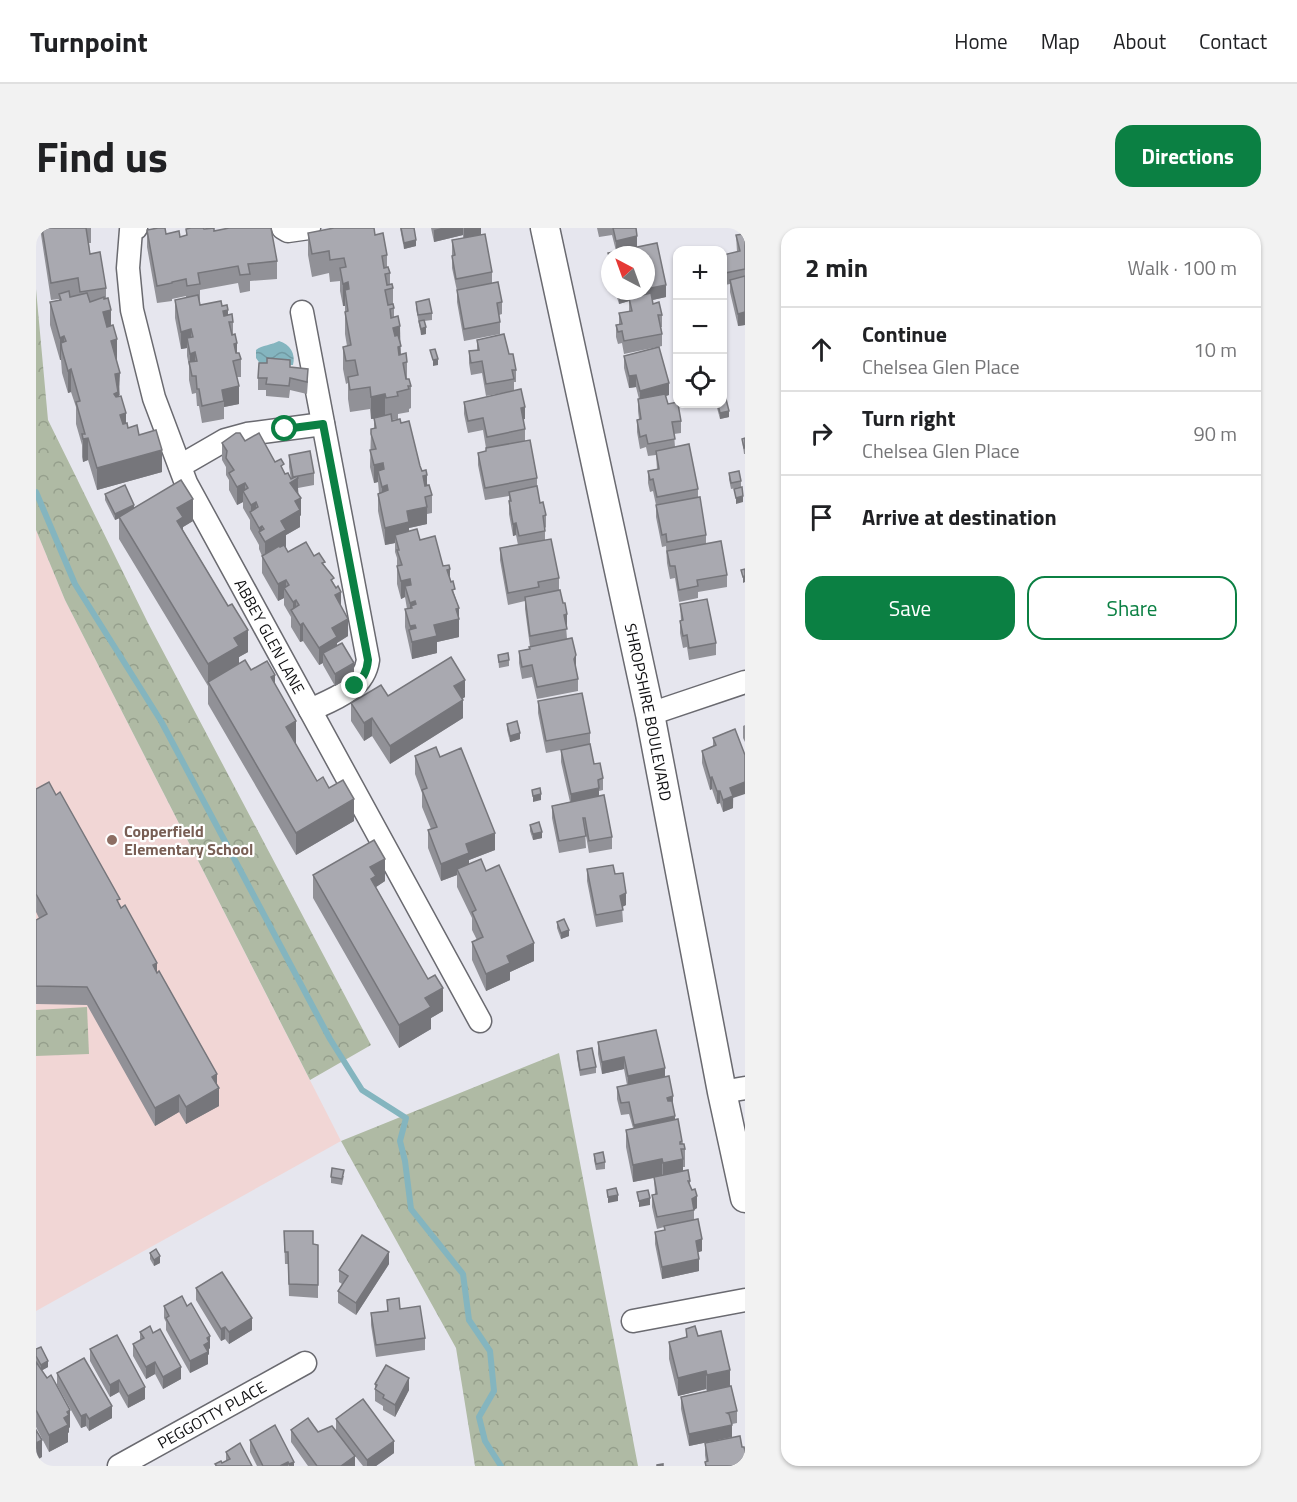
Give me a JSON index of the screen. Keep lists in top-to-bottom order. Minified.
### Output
{"streets":{"street":["ABBEY GLEN LANE","SHROPSHIRE BOULEVARD","PEGGOTTY PLACE"]},"places":["Copperfield Elementary School"],"north":"top left","page":{"header":"Turnpoint","nav":["Home","Map","About","Contact"],"title":"Find us","buttons":["Directions",["Save","Share"]],"heading":["2 min","Walk · 100 m"],"map_buttons":["+","−"],"list":[["Continue","Chelsea Glen Place","10 m"],["Turn right","Chelsea Glen Place","90 m"],"Arrive at destination"]}}
